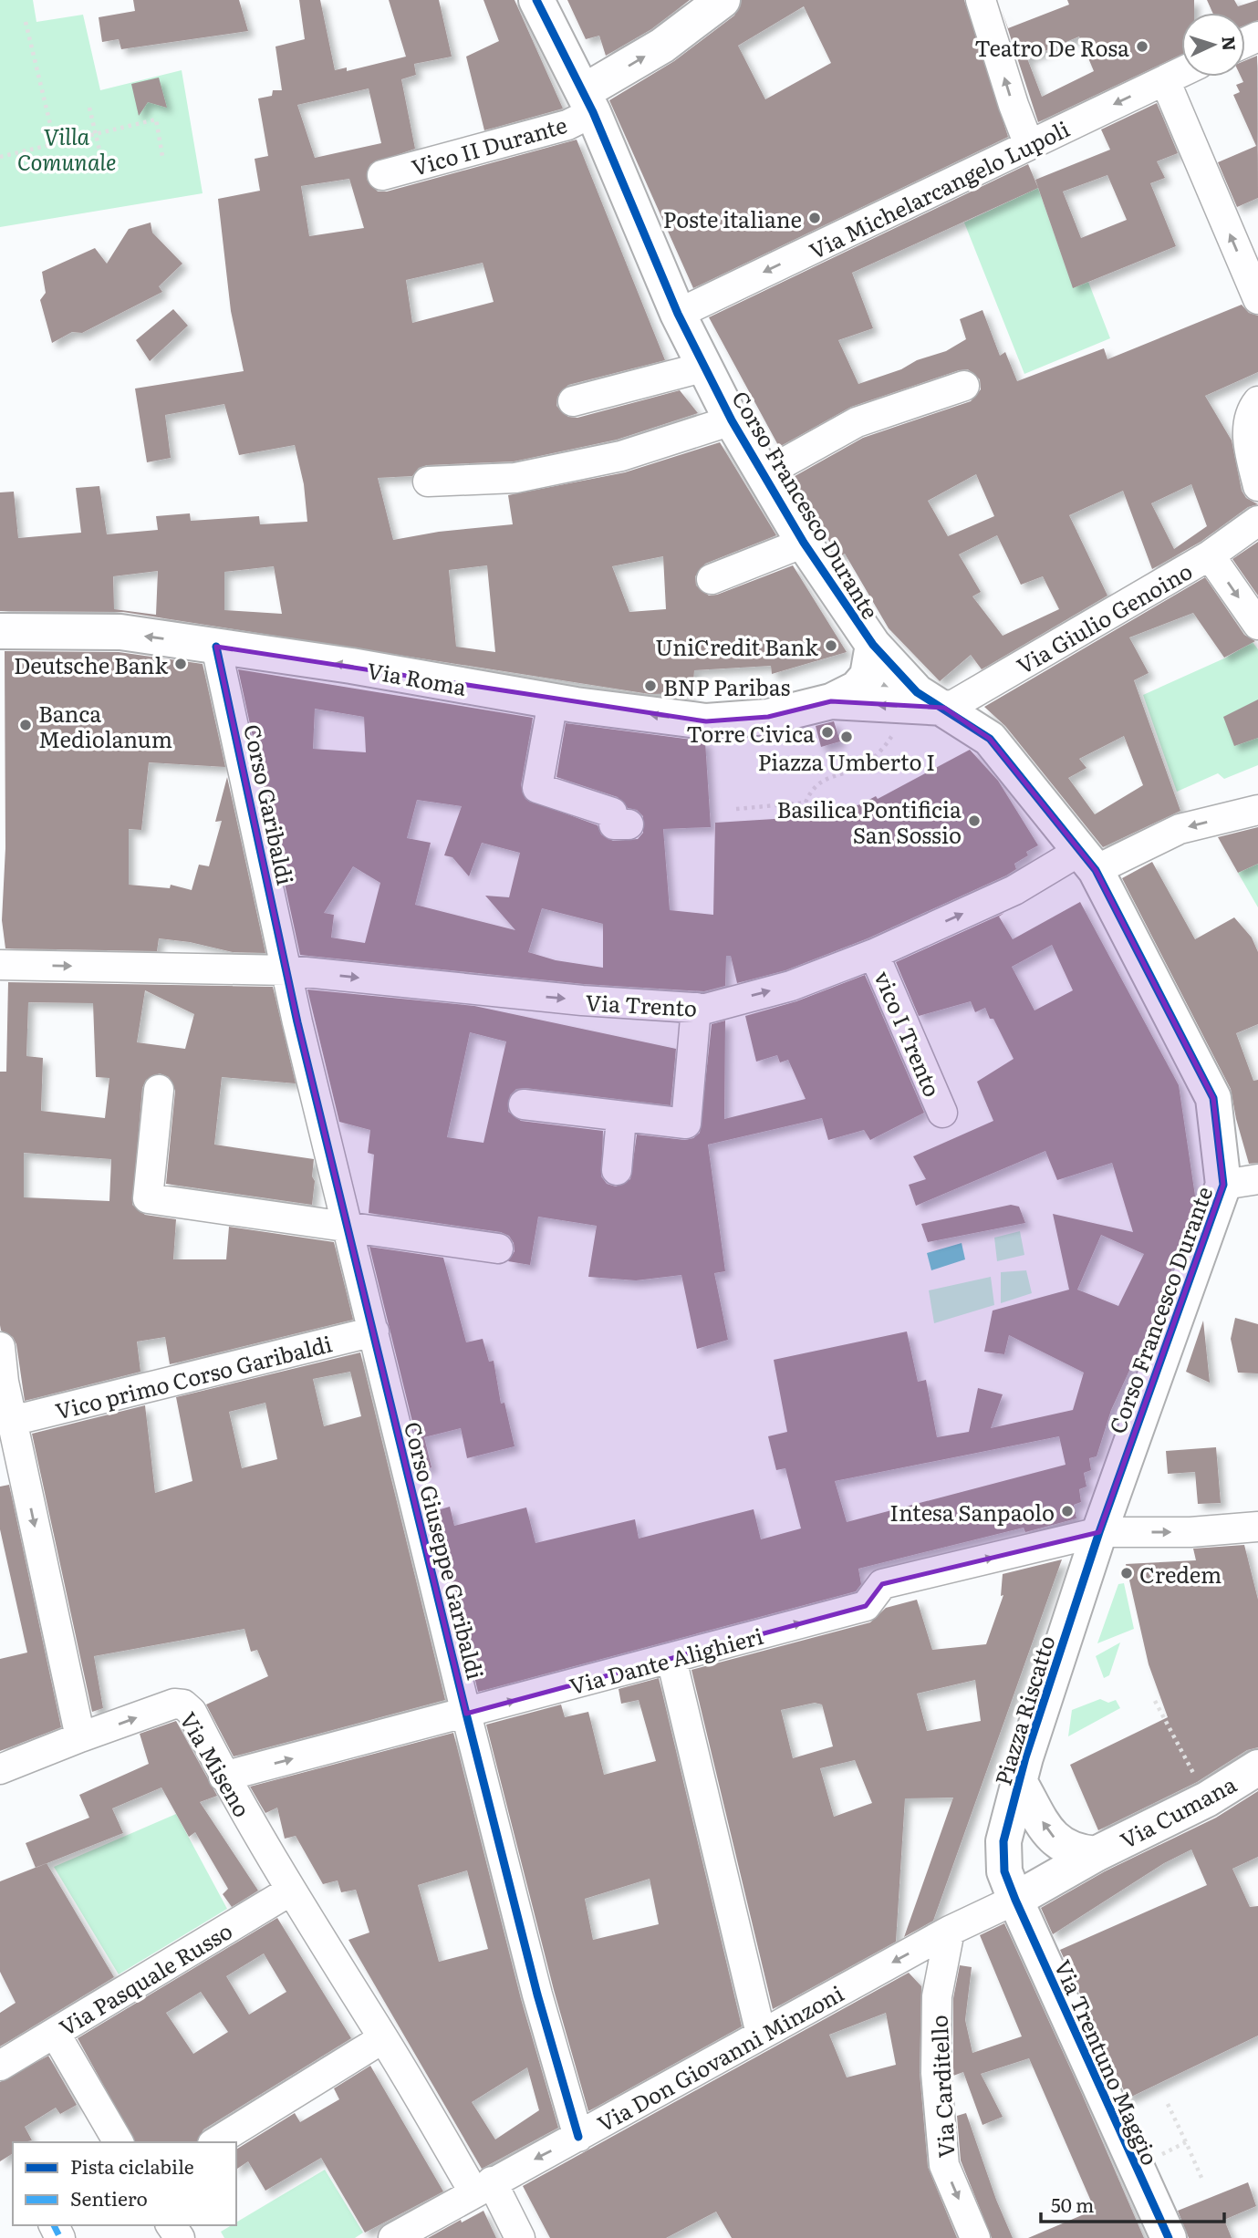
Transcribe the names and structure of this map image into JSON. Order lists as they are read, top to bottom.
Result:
{
  "streets": {
    "street": [
      "Vico II Durante",
      "Via Michelarcangelo Lupoli",
      "Corso Francesco Durante",
      "Via Giulio Genoino",
      "Via Roma",
      "Corso Garibaldi",
      "Via Trento",
      "vico I Trento",
      "Vico primo Corso Garibaldi",
      "Corso Giuseppe Garibaldi",
      "Via Dante Alighieri",
      "Piazza Riscatto",
      "Via Miseno",
      "Via Cumana",
      "Via Pasquale Russo",
      "Via Don Giovanni Minzoni",
      "Via Trentuno Maggio",
      "Via Carditello"
    ]
  },
  "crossings": [
    ["Vico II Durante", "Corso Francesco Durante"],
    ["Via Michelarcangelo Lupoli", "Corso Francesco Durante"],
    ["Corso Francesco Durante", "Via Giulio Genoino"],
    ["Corso Francesco Durante", "Via Roma"],
    ["Corso Francesco Durante", "Via Trento"],
    ["Corso Francesco Durante", "Via Dante Alighieri"],
    ["Corso Francesco Durante", "Piazza Riscatto"],
    ["Via Giulio Genoino", "Via Roma"],
    ["Via Roma", "Corso Garibaldi"],
    ["Corso Garibaldi", "Via Trento"],
    ["Corso Garibaldi", "Corso Giuseppe Garibaldi"],
    ["Via Trento", "vico I Trento"],
    ["Via Trento", "Corso Giuseppe Garibaldi"],
    ["Vico primo Corso Garibaldi", "Corso Giuseppe Garibaldi"],
    ["Corso Giuseppe Garibaldi", "Via Dante Alighieri"],
    ["Corso Giuseppe Garibaldi", "Via Don Giovanni Minzoni"],
    ["Via Dante Alighieri", "Piazza Riscatto"],
    ["Via Dante Alighieri", "Via Miseno"],
    ["Piazza Riscatto", "Via Cumana"],
    ["Piazza Riscatto", "Via Don Giovanni Minzoni"],
    ["Piazza Riscatto", "Via Trentuno Maggio"],
    ["Via Miseno", "Via Pasquale Russo"],
    ["Via Miseno", "Via Don Giovanni Minzoni"],
    ["Via Don Giovanni Minzoni", "Via Trentuno Maggio"],
    ["Via Don Giovanni Minzoni", "Via Carditello"]
  ],
  "one_way": ["Via Dante Alighieri", "Via Don Giovanni Minzoni"],
  "parks": ["Villa Comunale"],
  "places": [
    "Teatro De Rosa",
    "Poste italiane",
    "UniCredit Bank",
    "Deutsche Bank",
    "BNP Paribas",
    "Banca Mediolanum",
    "Torre Civica",
    "Piazza Umberto I",
    "Basilica Pontificia San Sossio",
    "Intesa Sanpaolo",
    "Credem"
  ],
  "legend": ["Pista ciclabile", "Sentiero"],
  "scale_bar": "50 m",
  "north": "right"
}
